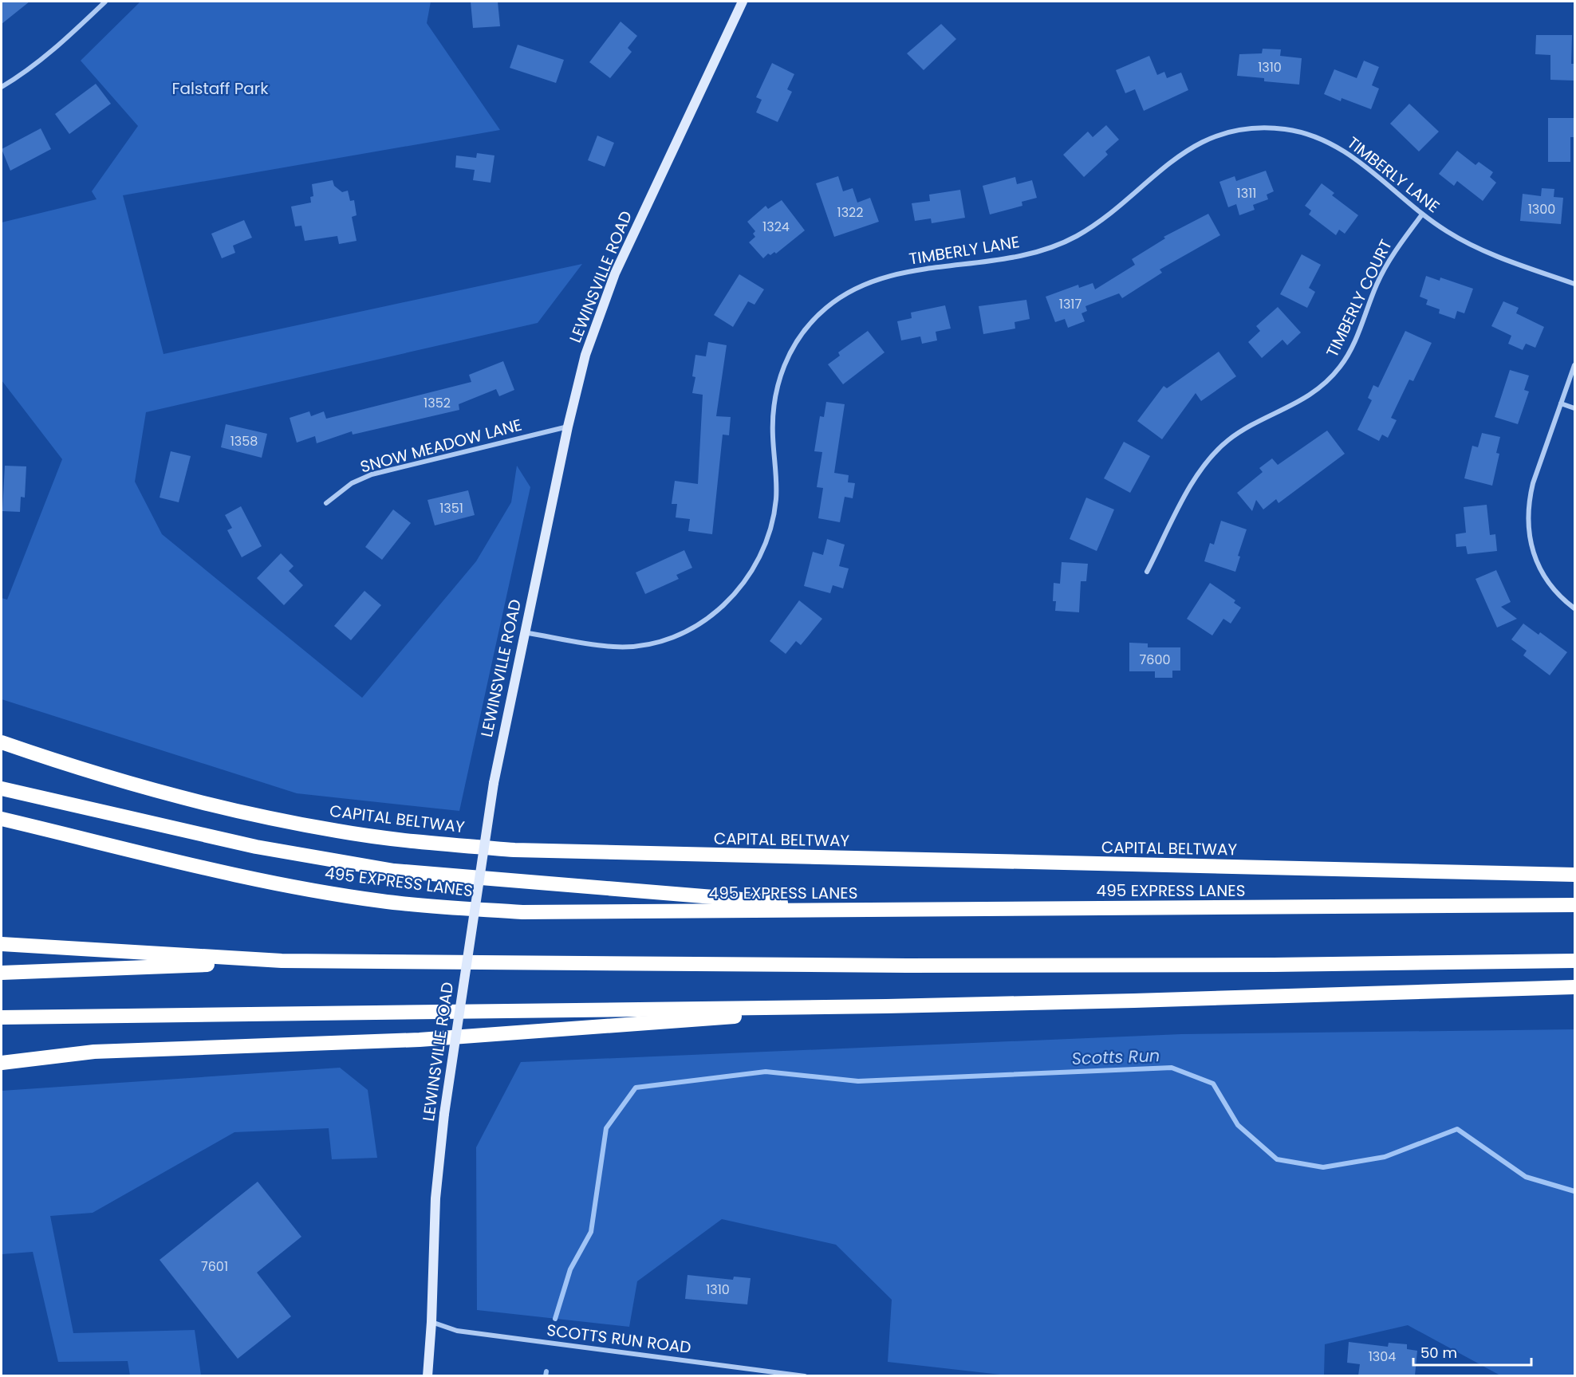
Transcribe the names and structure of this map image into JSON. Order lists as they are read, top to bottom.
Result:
{
  "streets": {
    "highway": ["CAPITAL BELTWAY", "495 EXPRESS LANES"],
    "main road": ["LEWINSVILLE ROAD"],
    "street": [
      "TIMBERLY LANE",
      "TIMBERLY COURT",
      "SNOW MEADOW LANE",
      "SCOTTS RUN ROAD"
    ]
  },
  "crossings": [
    ["TIMBERLY LANE", "LEWINSVILLE ROAD"],
    ["TIMBERLY LANE", "TIMBERLY COURT"],
    ["LEWINSVILLE ROAD", "SNOW MEADOW LANE"],
    ["LEWINSVILLE ROAD", "SCOTTS RUN ROAD"]
  ],
  "water": ["Scotts Run"],
  "parks": ["Falstaff Park"],
  "house_numbers": [
    "1310",
    "1311",
    "1300",
    "1322",
    "1324",
    "1317",
    "1352",
    "1358",
    "1351",
    "7600",
    "7601",
    "1310",
    "1304"
  ],
  "scale_bar": "50 m"
}
